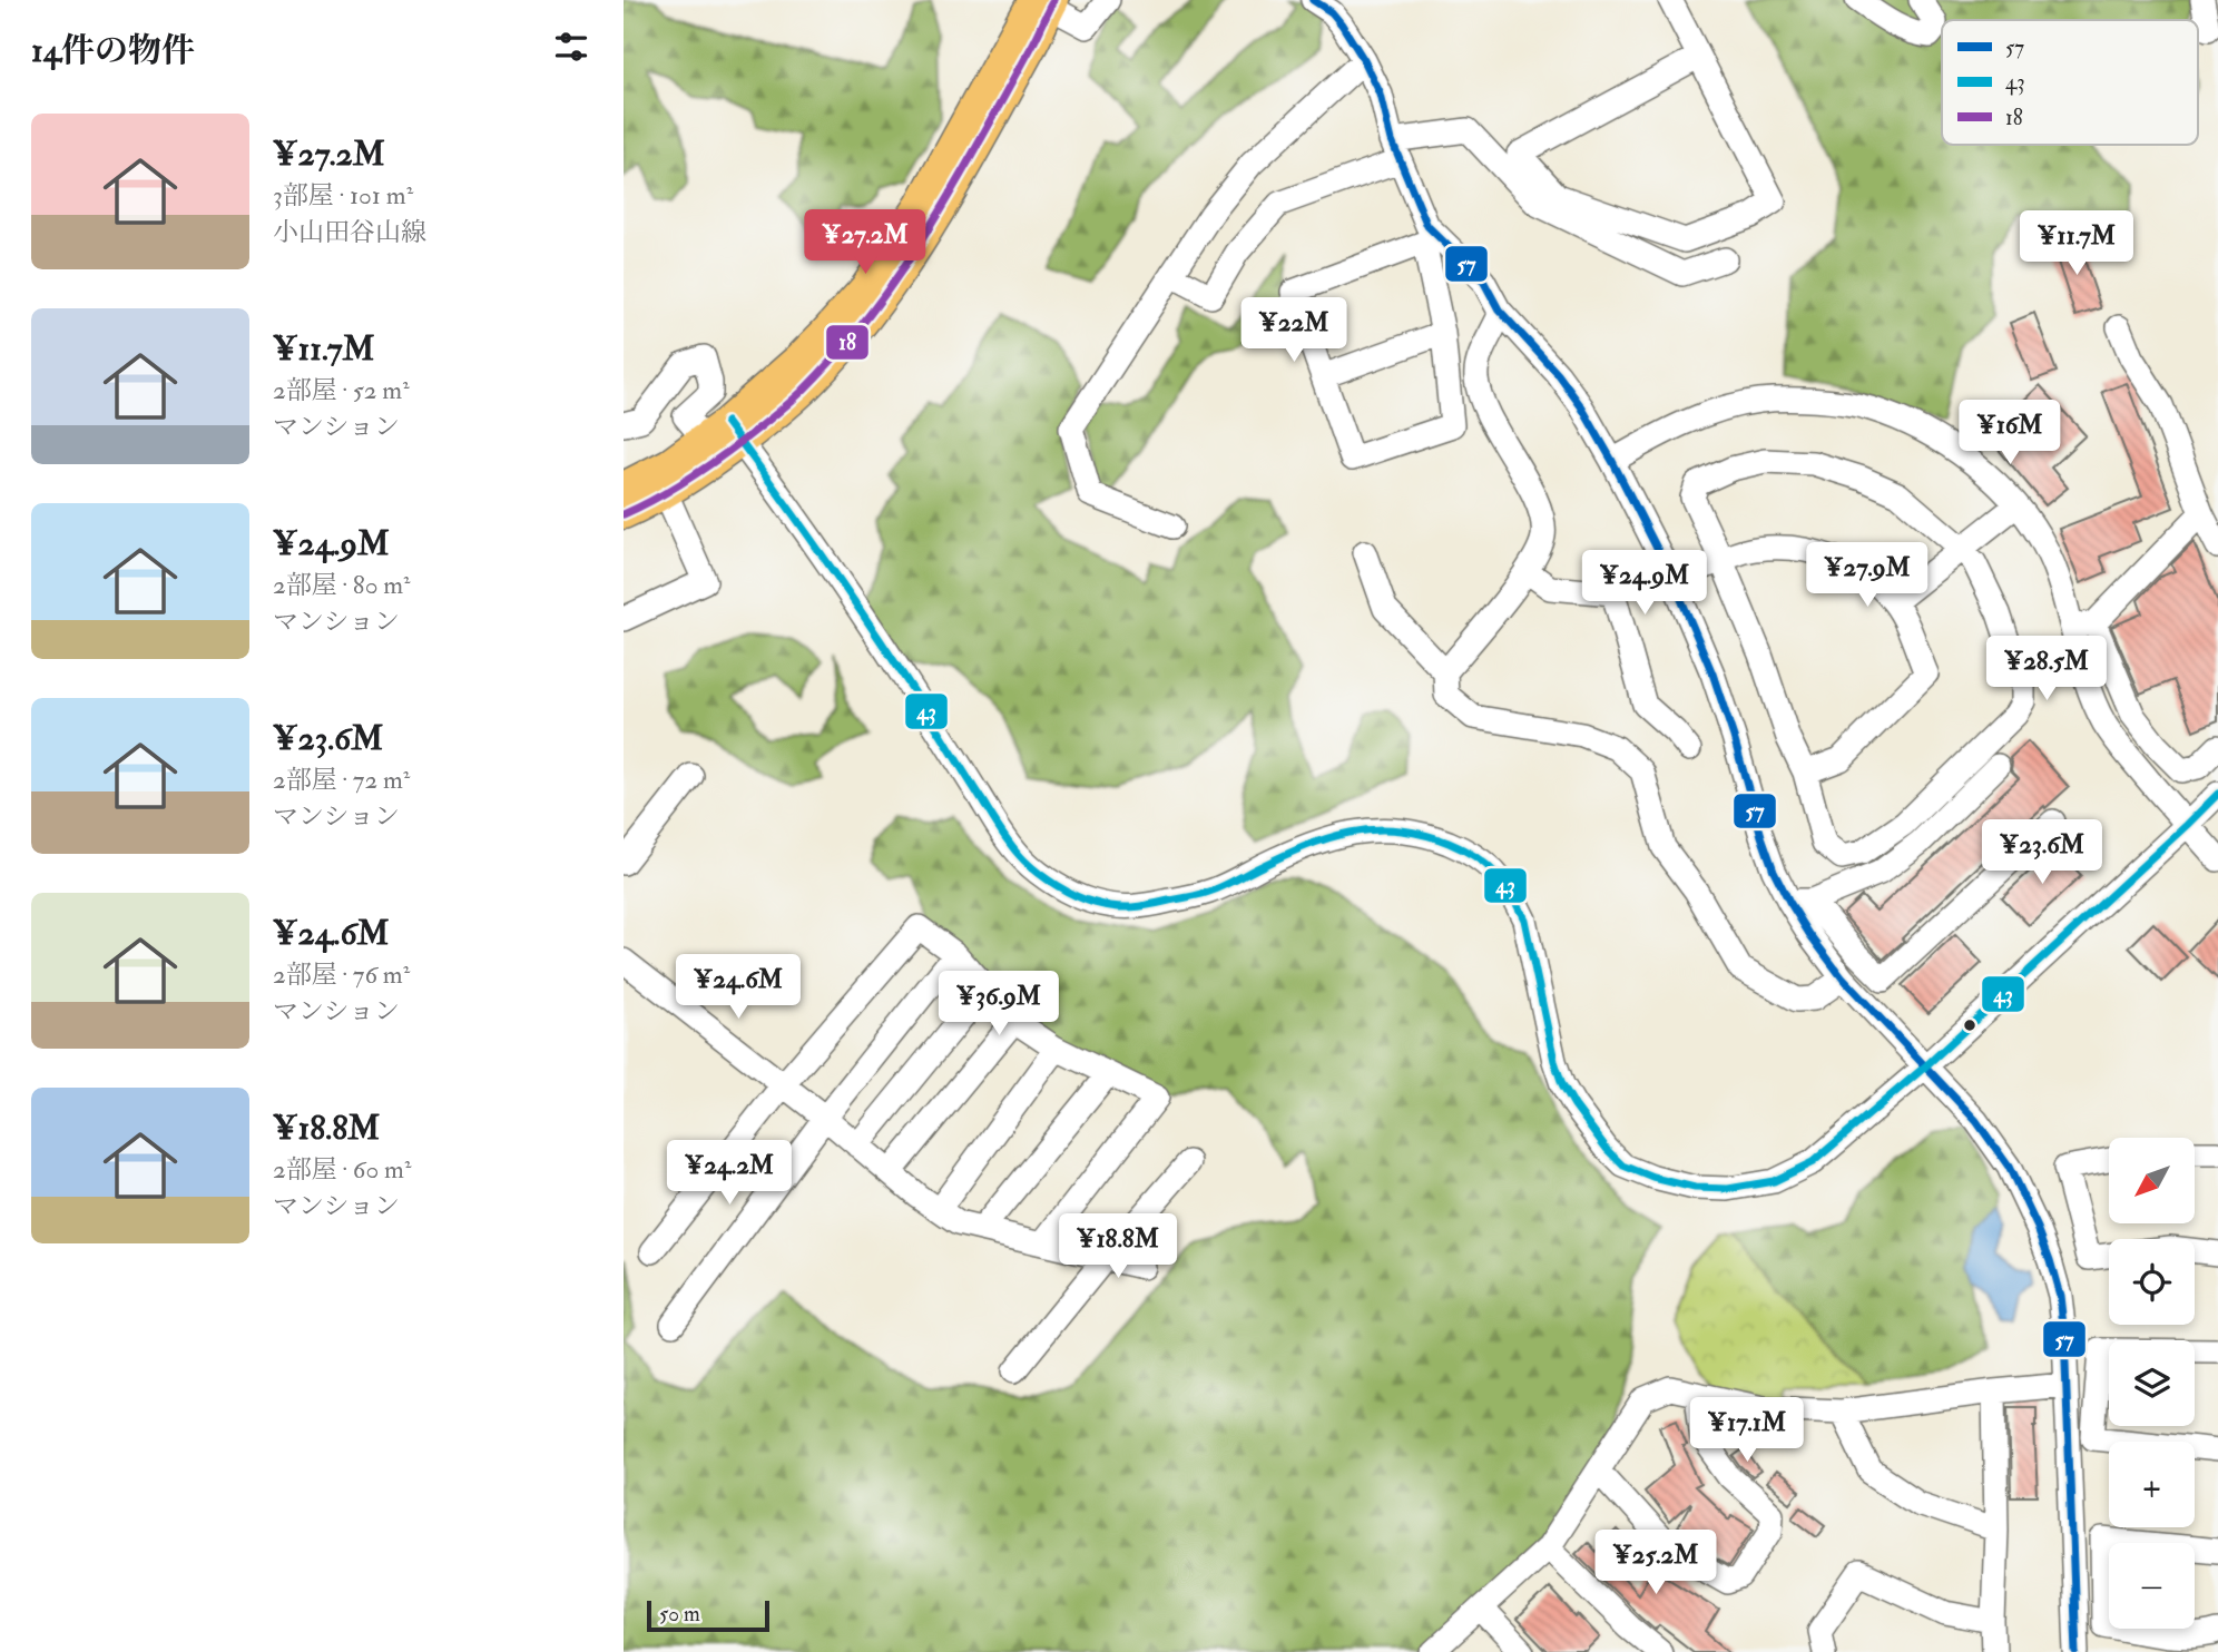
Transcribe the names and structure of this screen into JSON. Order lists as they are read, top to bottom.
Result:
{
  "lines": ["transit line 57", "transit line 18", "transit line 43"],
  "legend": ["57", "43", "18"],
  "scale_bar": "50 m",
  "north": "bottom left",
  "page": {
    "heading": "14件の物件",
    "list": [
      {
        "name": "¥27.2M",
        "note": "3部屋 · 101 m² · 小山田谷山線"
      },
      {
        "name": "¥11.7M",
        "note": "2部屋 · 52 m² · マンション"
      },
      {
        "name": "¥24.9M",
        "note": "2部屋 · 80 m² · マンション"
      },
      {
        "name": "¥23.6M",
        "note": "2部屋 · 72 m² · マンション"
      },
      {
        "name": "¥24.6M",
        "note": "2部屋 · 76 m² · マンション"
      },
      {
        "name": "¥18.8M",
        "note": "2部屋 · 60 m² · マンション"
      }
    ],
    "price": [
      "¥27.2M",
      "¥11.7M",
      "¥22M",
      "¥16M",
      "¥27.9M",
      "¥24.9M",
      "¥28.5M",
      "¥23.6M",
      "¥24.6M",
      "¥36.9M",
      "¥24.2M",
      "¥18.8M",
      "¥17.1M",
      "¥25.2M"
    ],
    "map_buttons": ["+", "−"],
    "scale": "50 m"
  }
}
